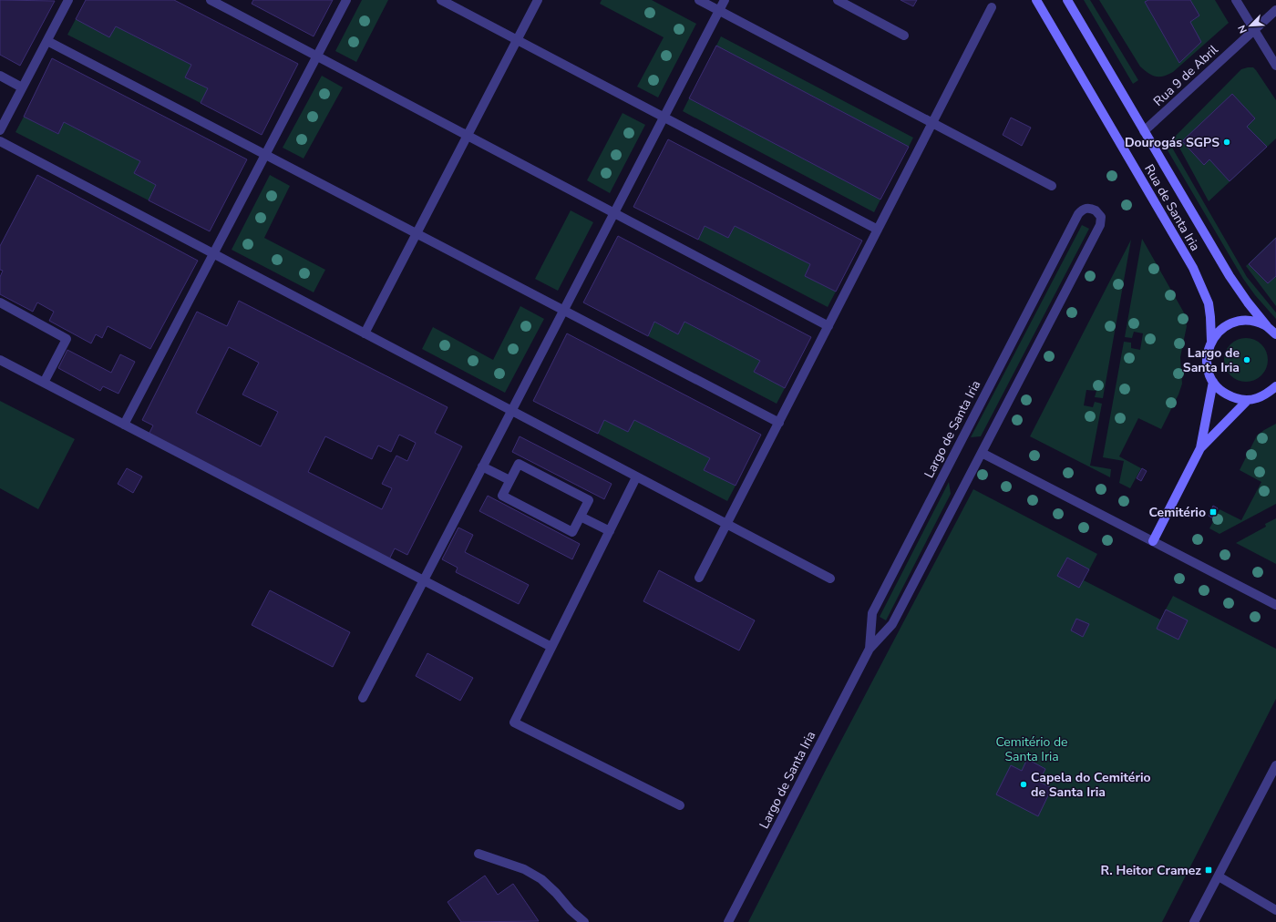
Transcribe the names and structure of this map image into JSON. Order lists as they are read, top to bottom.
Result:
{
  "streets": {
    "main road": ["Rua de Santa Iria"],
    "street": ["Rua 9 de Abril", "Largo de Santa Iria"]
  },
  "crossings": [
    ["Rua 9 de Abril", "Rua de Santa Iria"]
  ],
  "parks": ["Cemitério de Santa Iria"],
  "places": {
    "other": ["Dourogás SGPS", "Largo de Santa Iria", "Capela do Cemitério de Santa Iria"],
    "transit": ["Cemitério", "R. Heitor Cramez"]
  },
  "north": "bottom left"
}
